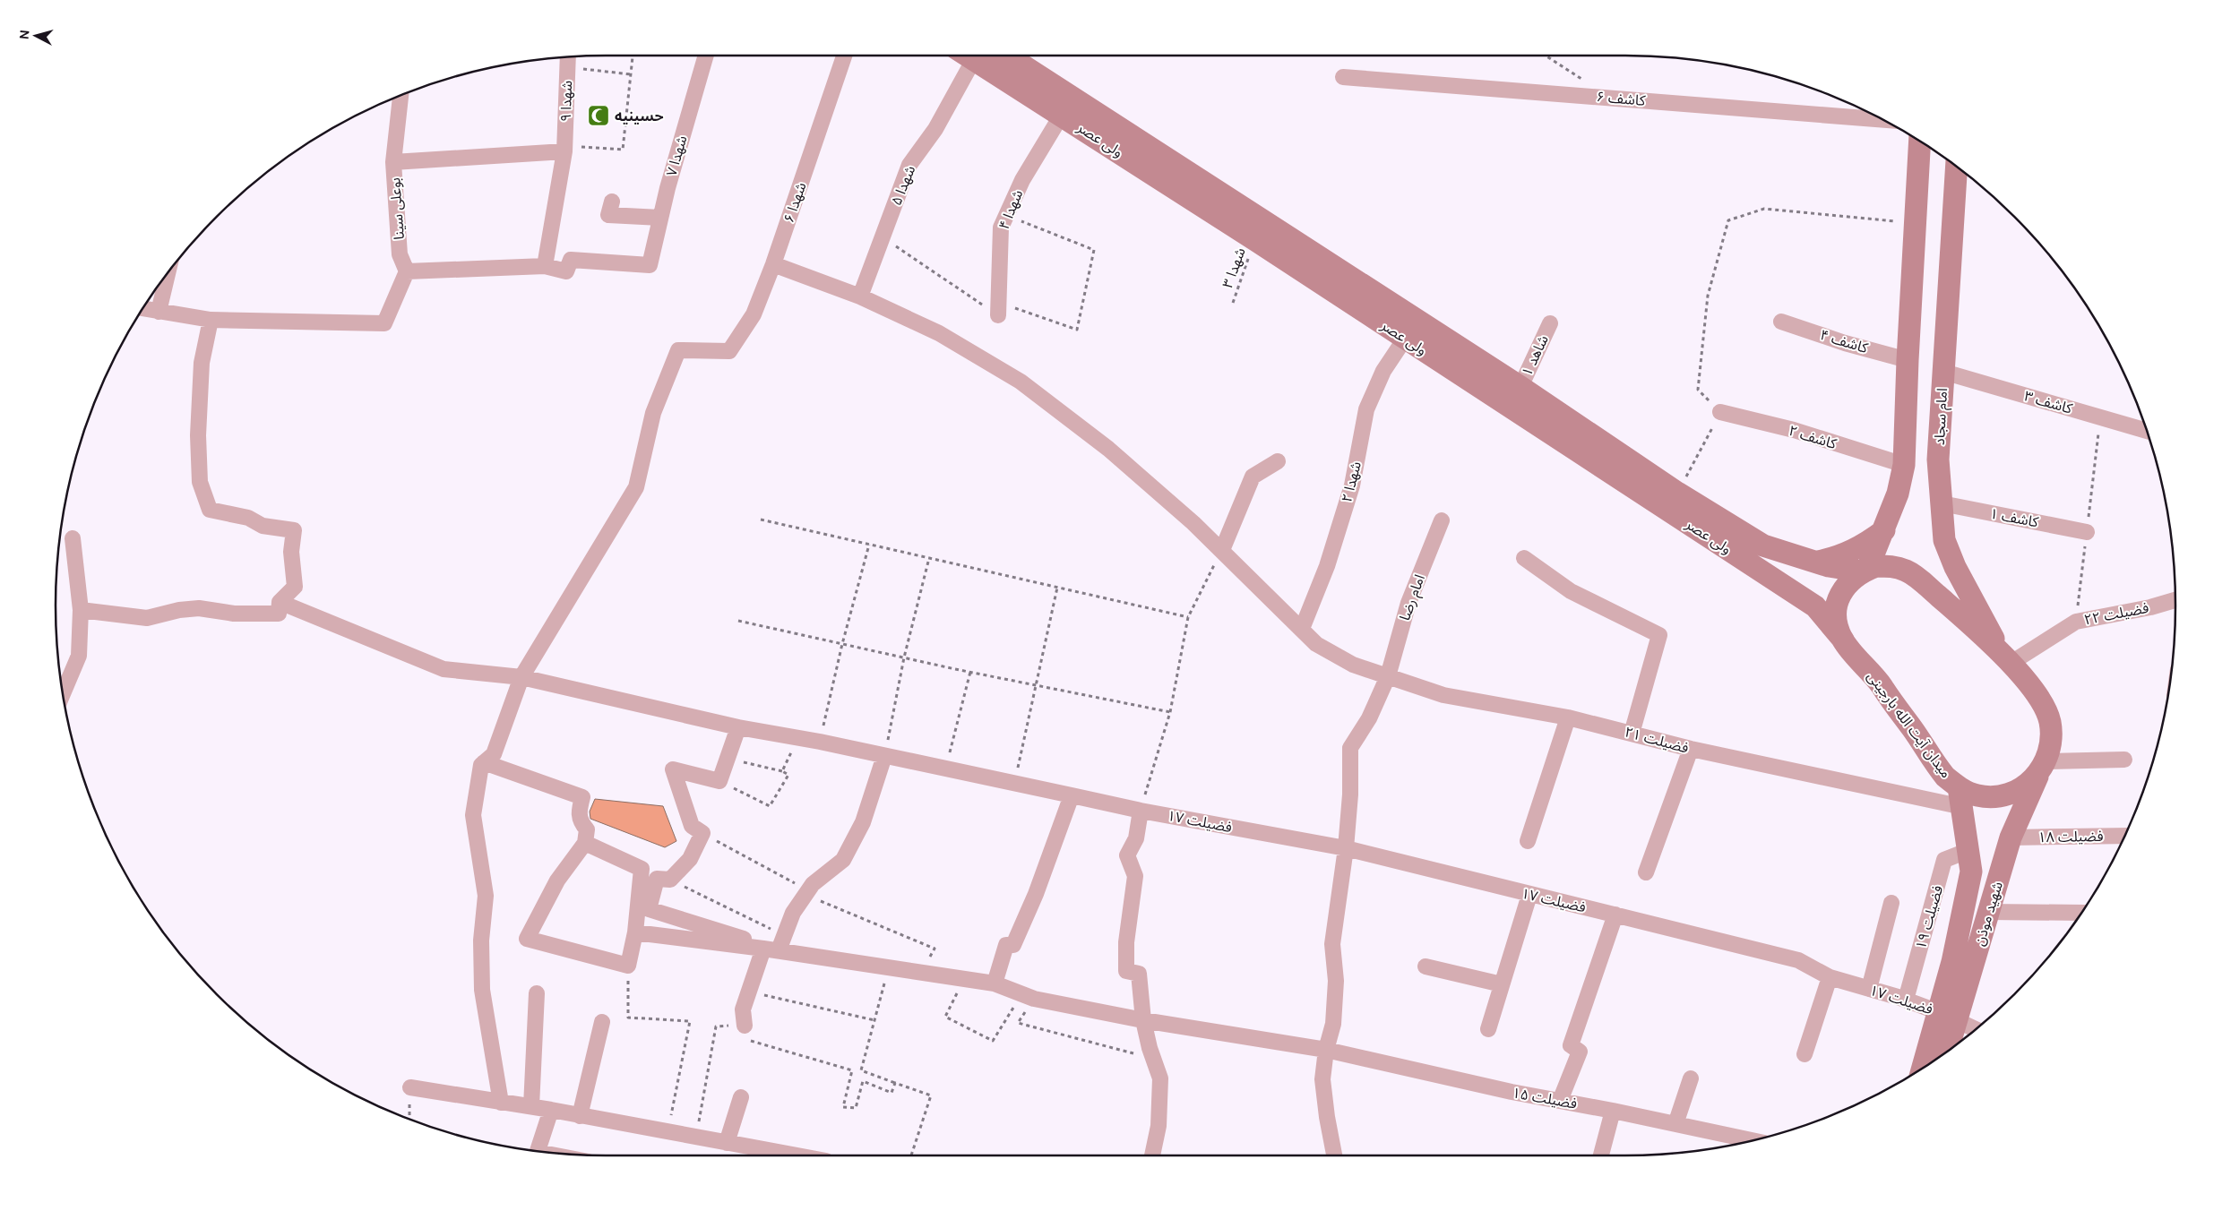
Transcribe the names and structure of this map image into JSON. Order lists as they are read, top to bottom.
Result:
{
  "streets": {
    "main road": [
      "ولی عصر",
      "امام سجاد",
      "میدان آیت الله بارجینی",
      "شهید موذن"
    ],
    "street": [
      "کاشف ۶",
      "شهدا ۹",
      "شهدا ۷",
      "شهدا ۵",
      "شهدا ۶",
      "بوعلی سینا",
      "شهدا ۴",
      "کاشف ۴",
      "شاهد ۱",
      "کاشف ۳",
      "کاشف ۲",
      "شهدا ۲",
      "کاشف ۱",
      "امام رضا",
      "فضیلت ۲۲",
      "فضیلت ۲۱",
      "فضیلت ۱۷",
      "فضیلت ۱۸",
      "فضیلت ۱۹",
      "فضیلت ۱۵"
    ],
    "path": ["شهدا ۳"]
  },
  "crossings": [
    ["شهدا ۹", "شهدا ۷"],
    ["ولی عصر", "شهدا ۴"],
    ["ولی عصر", "شهدا ۳"],
    ["ولی عصر", "شاهد ۱"],
    ["ولی عصر", "شهدا ۲"],
    ["ولی عصر", "میدان آیت الله بارجینی"],
    ["شهدا ۵", "فضیلت ۲۱"],
    ["شهدا ۶", "فضیلت ۲۱"],
    ["شهدا ۶", "فضیلت ۱۷"],
    ["کاشف ۳", "امام سجاد"],
    ["امام سجاد", "کاشف ۱"],
    ["امام سجاد", "فضیلت ۲۲"],
    ["شهدا ۲", "فضیلت ۲۱"],
    ["امام رضا", "فضیلت ۲۱"],
    ["امام رضا", "فضیلت ۱۷"],
    ["امام رضا", "فضیلت ۱۵"],
    ["میدان آیت الله بارجینی", "فضیلت ۲۱"],
    ["میدان آیت الله بارجینی", "شهید موذن"],
    ["فضیلت ۲۱", "شهید موذن"],
    ["فضیلت ۱۷", "شهید موذن"],
    ["فضیلت ۱۷", "فضیلت ۱۹"],
    ["فضیلت ۱۸", "شهید موذن"],
    ["شهید موذن", "فضیلت ۱۹"]
  ],
  "places": {
    "mosque": ["حسینیه"]
  },
  "north": "left"
}
